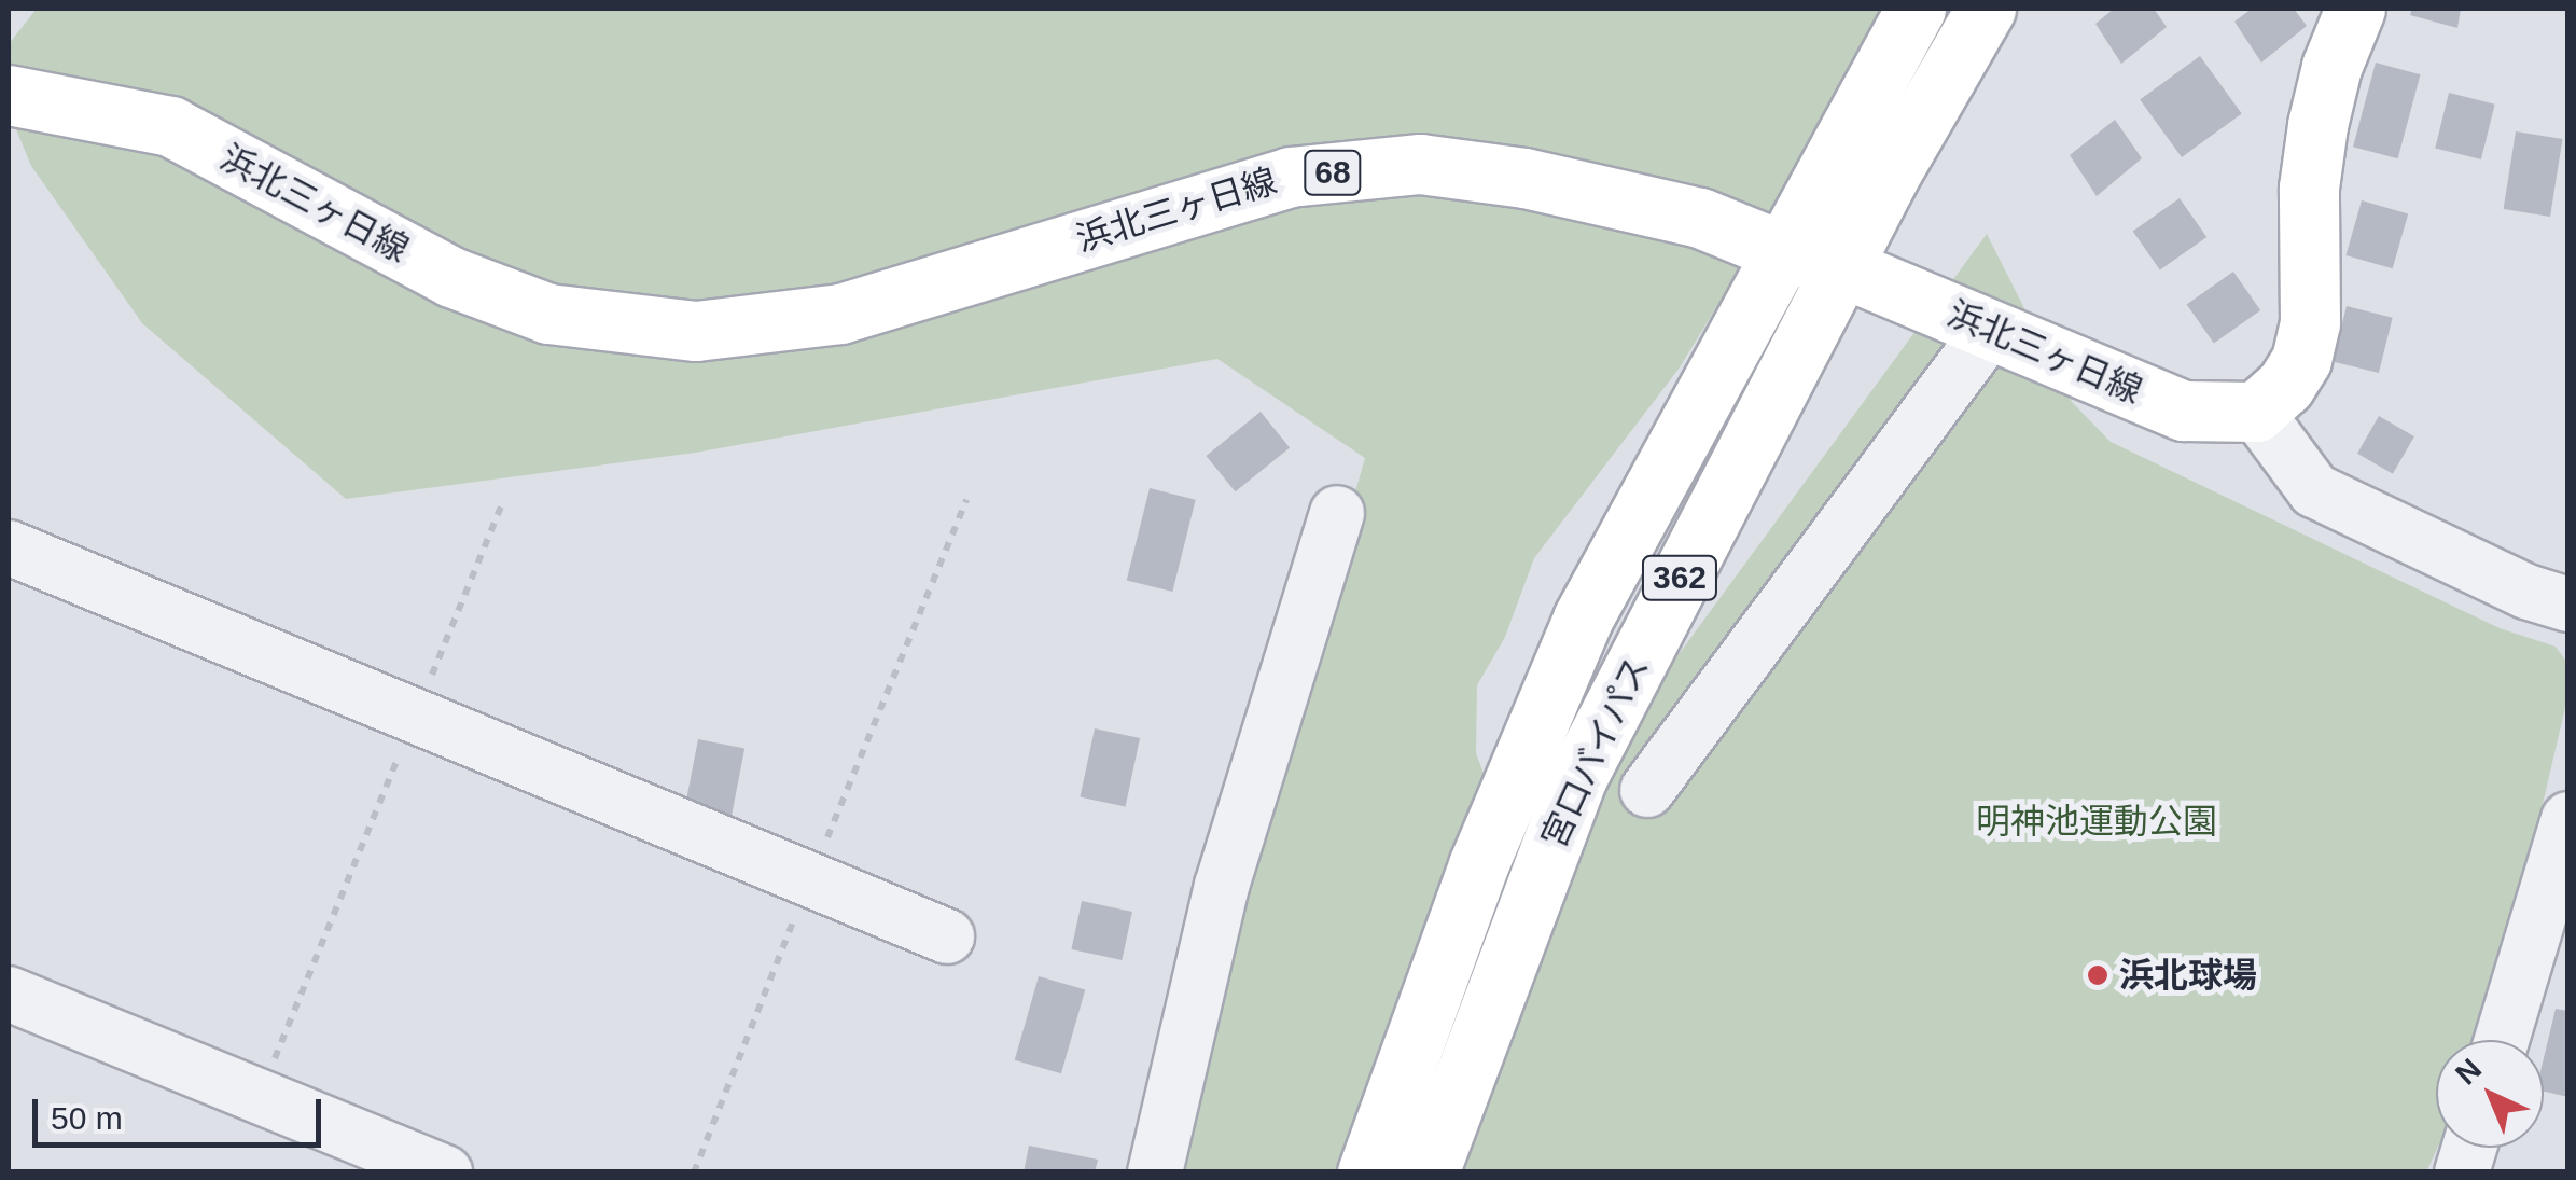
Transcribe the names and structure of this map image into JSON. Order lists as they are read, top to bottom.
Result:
{
  "streets": {
    "main road": [
      "68",
      "浜北三ヶ日線",
      "362",
      "宮口バイパス"
    ]
  },
  "crossings": [
    ["浜北三ヶ日線", "宮口バイパス"]
  ],
  "parks": ["明神池運動公園"],
  "places": ["浜北球場"],
  "scale_bar": "50 m",
  "north": "top left"
}
